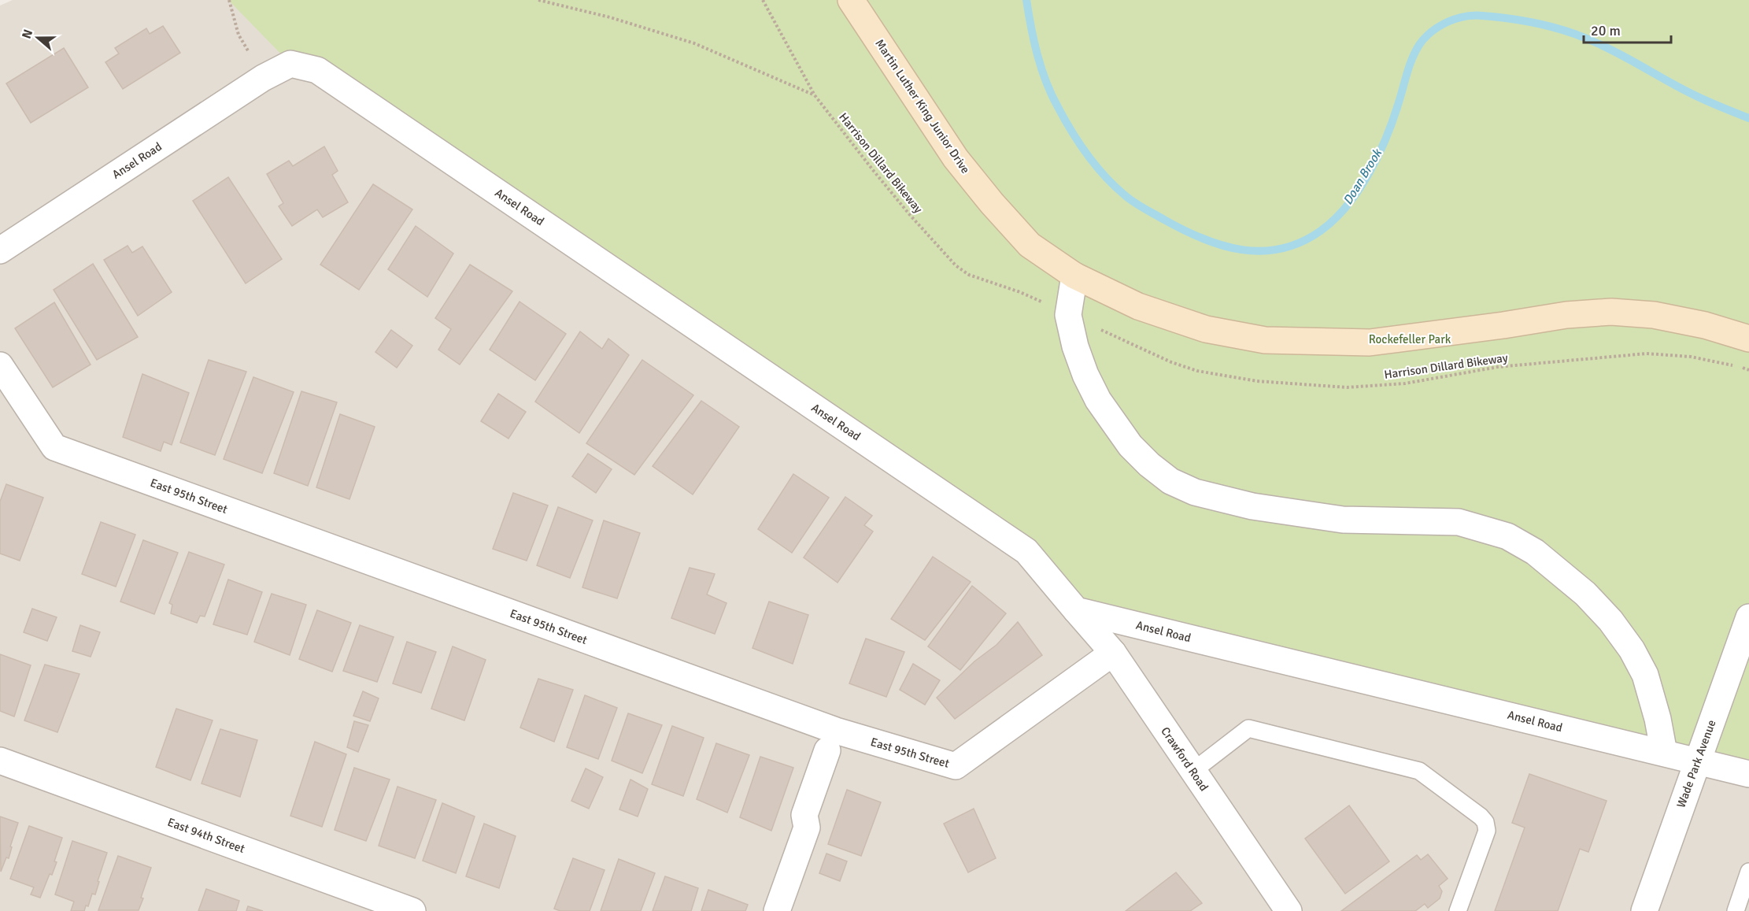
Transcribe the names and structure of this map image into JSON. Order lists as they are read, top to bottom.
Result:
{
  "streets": {
    "main road": ["Martin Luther King Junior Drive"],
    "street": [
      "Ansel Road",
      "East 95th Street",
      "Crawford Road",
      "Wade Park Avenue",
      "East 94th Street"
    ],
    "path": ["Harrison Dillard Bikeway"]
  },
  "crossings": [
    ["Ansel Road", "Crawford Road"],
    ["Ansel Road", "Wade Park Avenue"],
    ["East 95th Street", "Crawford Road"]
  ],
  "water": ["Doan Brook"],
  "parks": ["Rockefeller Park"],
  "scale_bar": "20 m",
  "north": "left"
}
